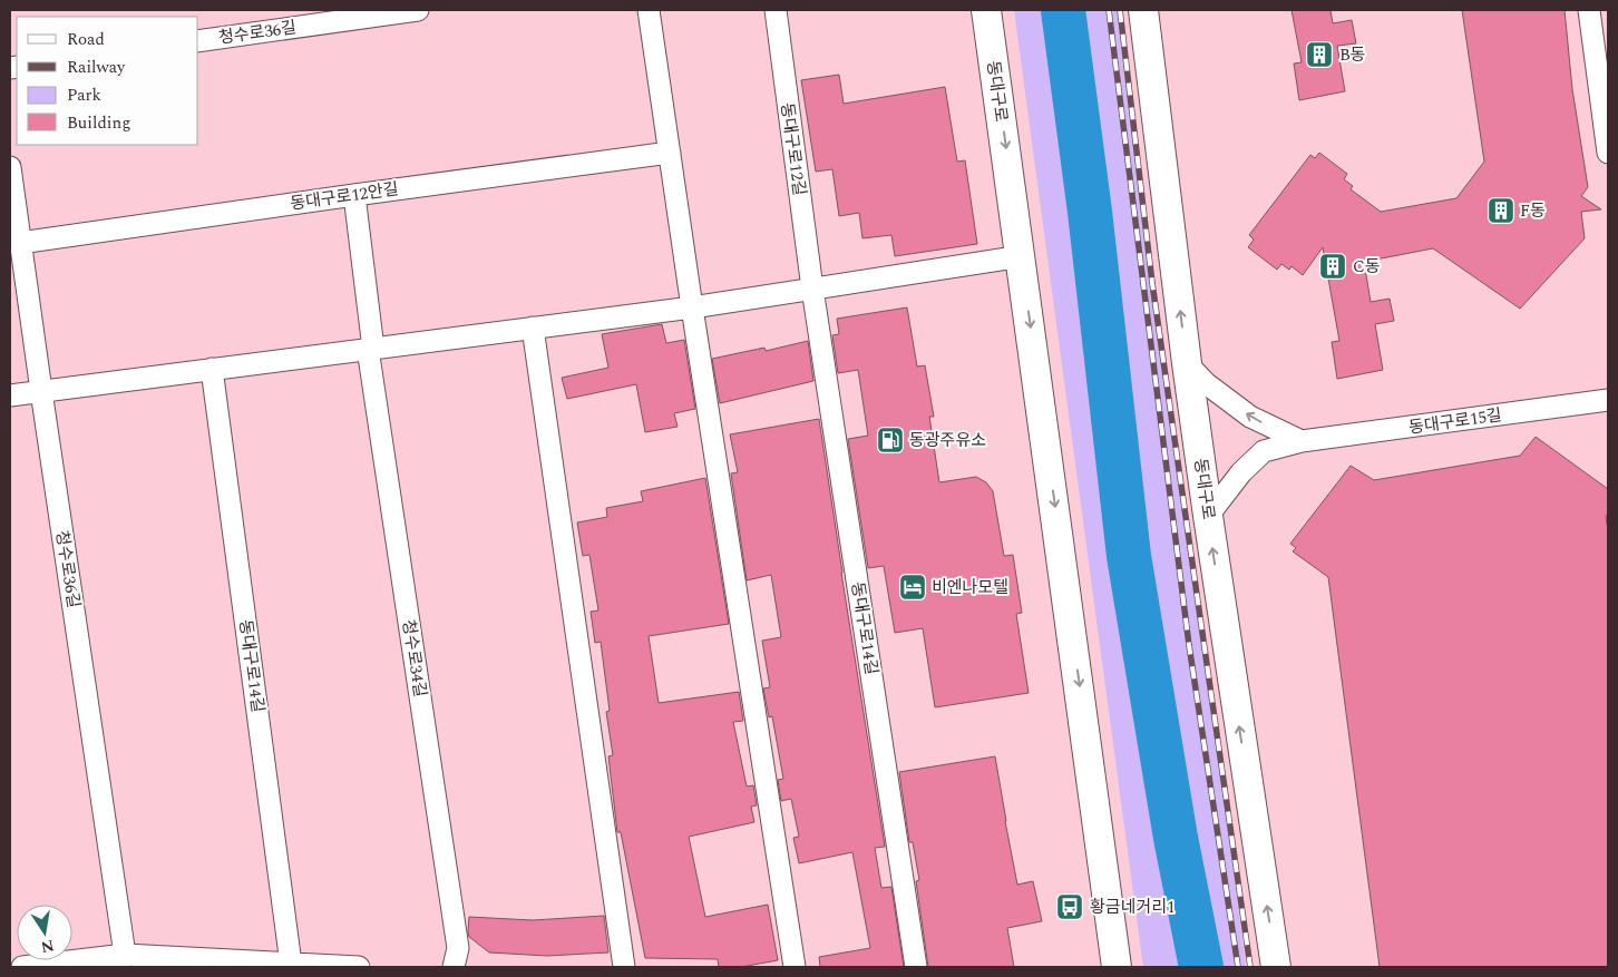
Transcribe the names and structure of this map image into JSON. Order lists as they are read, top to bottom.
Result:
{
  "streets": {
    "main road": ["동대구로"],
    "street": [
      "청수로36길",
      "동대구로12길",
      "동대구로12안길",
      "동대구로15길",
      "동대구로14길",
      "청수로34길"
    ]
  },
  "crossings": [
    ["청수로36길", "동대구로12안길"],
    ["동대구로", "동대구로15길"],
    ["동대구로12길", "동대구로14길"]
  ],
  "places": {
    "building": ["B동", "F동", "C동"],
    "fuel station": ["동광주유소"],
    "hotel": ["비엔나모텔"],
    "bus stop": ["황금네거리1"]
  },
  "legend": [
    "Road",
    "Railway",
    "Park",
    "Building"
  ],
  "north": "bottom"
}
